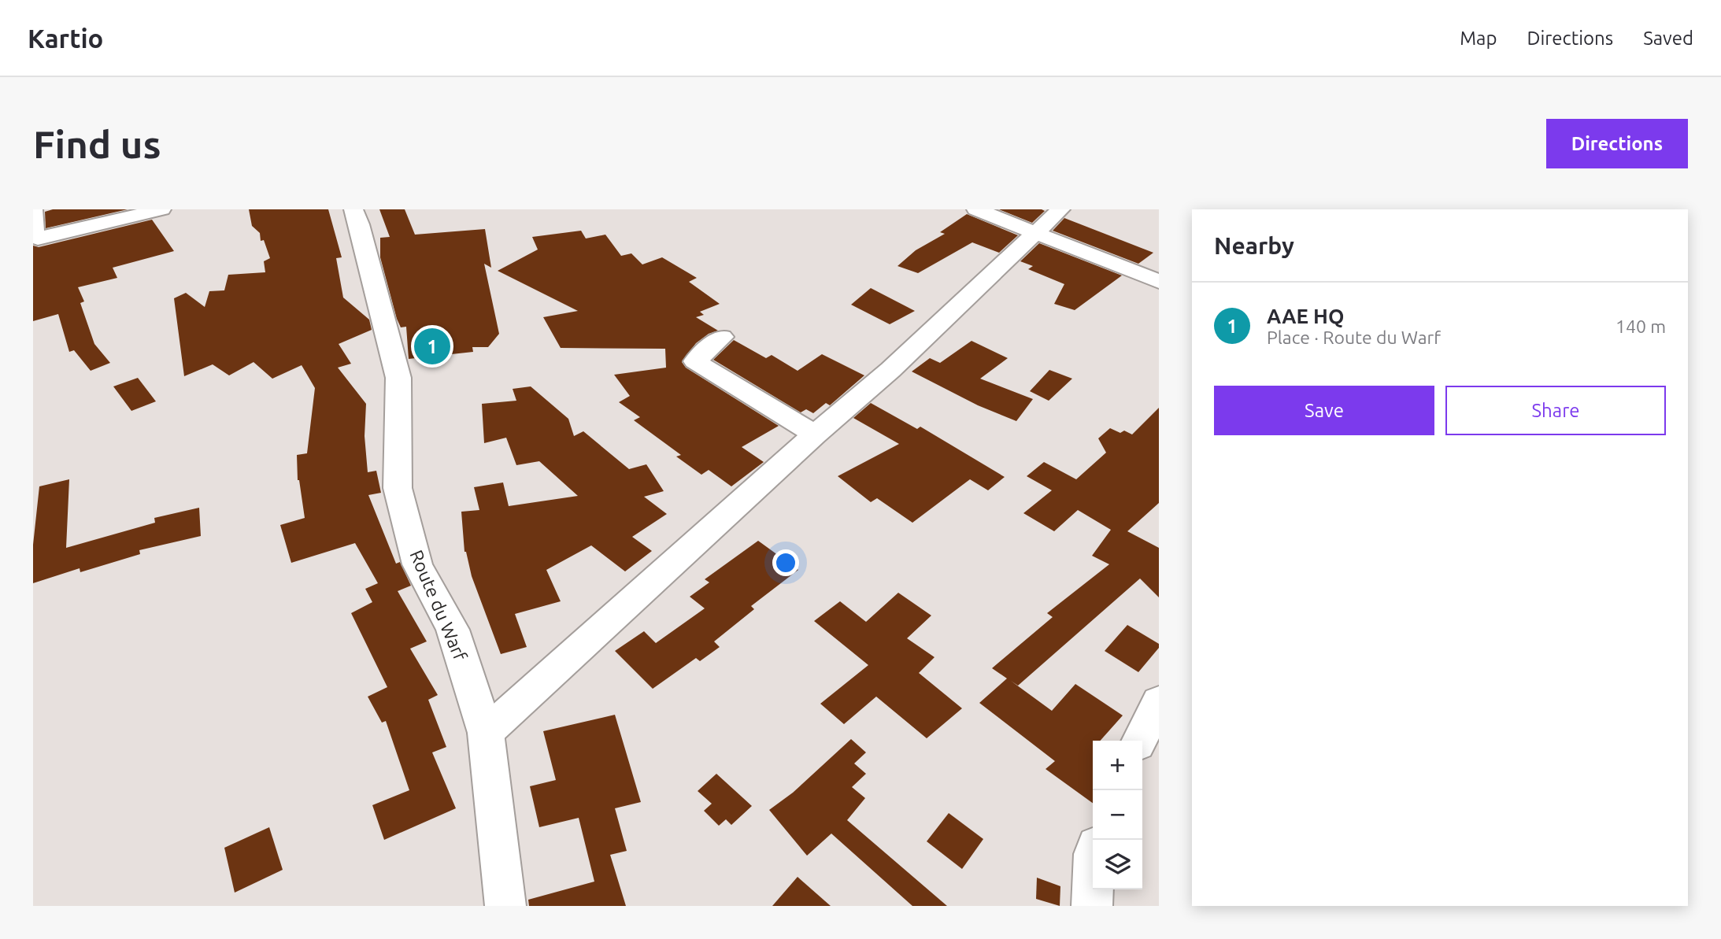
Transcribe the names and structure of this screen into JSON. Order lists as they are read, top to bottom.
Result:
{
  "streets": {
    "street": ["Route du Warf"]
  },
  "page": {
    "header": "Kartio",
    "nav": ["Map", "Directions", "Saved"],
    "buttons": [
      "Directions",
      ["Save", "Share"]
    ],
    "title": "Find us",
    "heading": "Nearby",
    "list": [
      {
        "mark": "1",
        "name": "AAE HQ",
        "note": "Place · Route du Warf",
        "value": "140 m"
      }
    ],
    "pins": "1",
    "map_buttons": ["+", "−"]
  }
}
